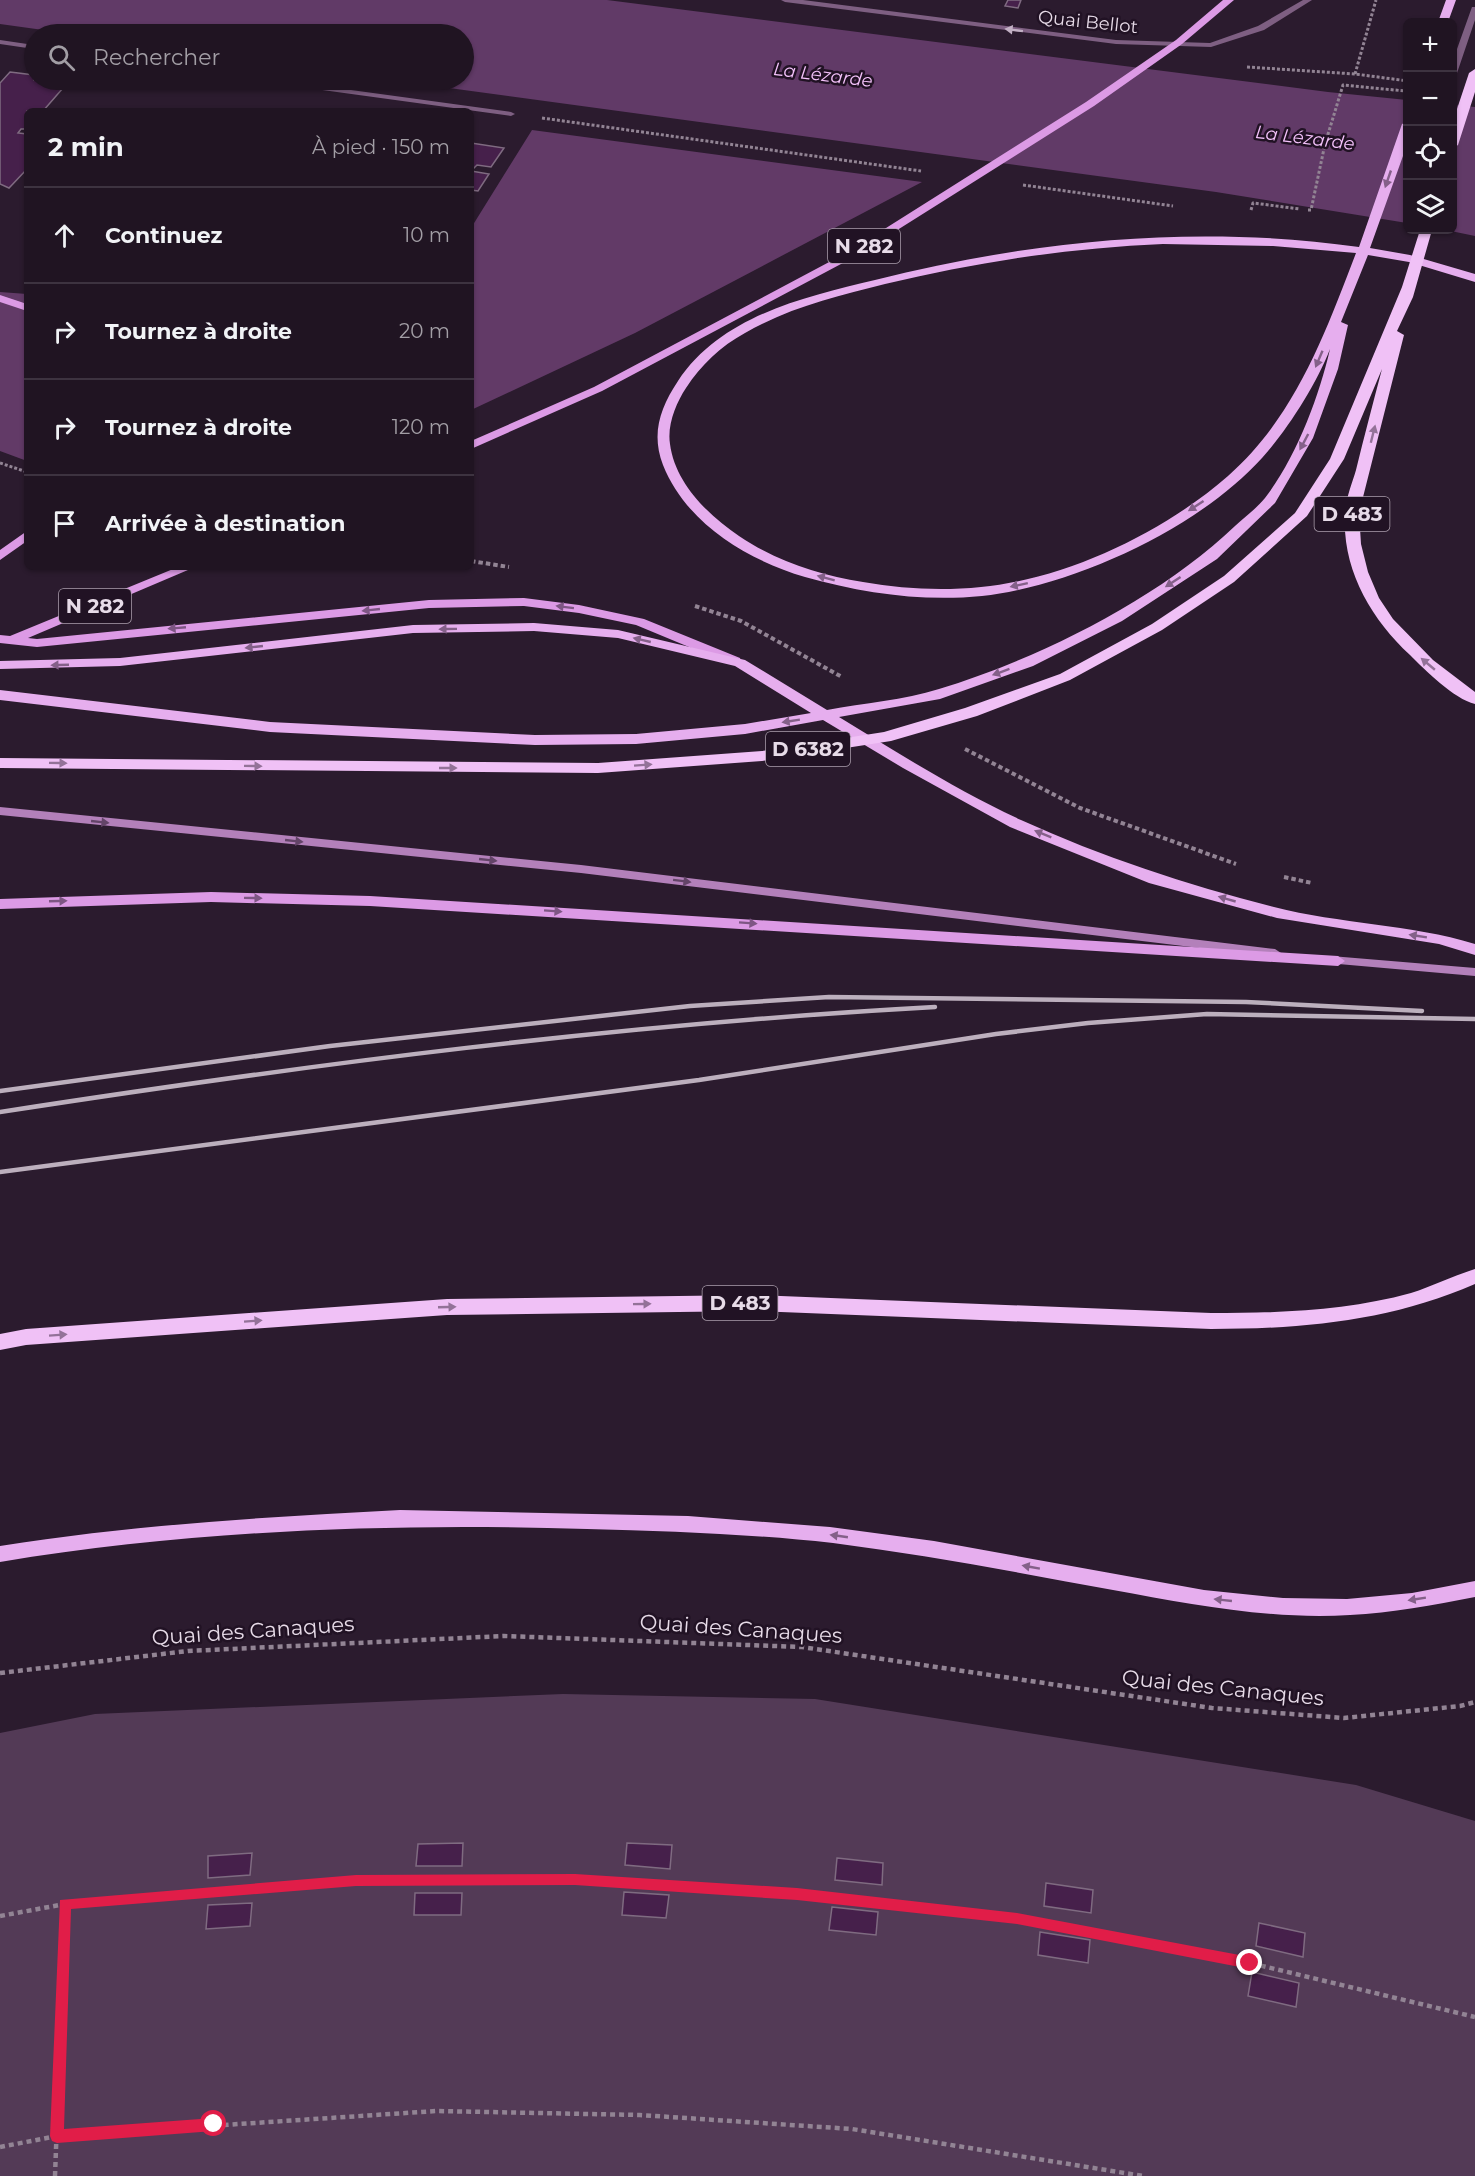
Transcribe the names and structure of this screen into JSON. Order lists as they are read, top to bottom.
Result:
{
  "streets": {
    "highway": ["D 483", "D 6382"],
    "main road": ["N 282"],
    "street": ["Quai Bellot"],
    "path": ["Quai des Canaques"]
  },
  "crossings": [
    ["D 483", "D 6382"]
  ],
  "one_way": ["Quai Bellot"],
  "water": ["La Lézarde"],
  "page": {
    "map_buttons": ["+", "−"],
    "search": "Rechercher",
    "heading": ["2 min", "À pied · 150 m"],
    "list": [
      ["Continuez", "10 m"],
      ["Tournez à droite", "20 m"],
      ["Tournez à droite", "120 m"],
      "Arrivée à destination"
    ]
  }
}
